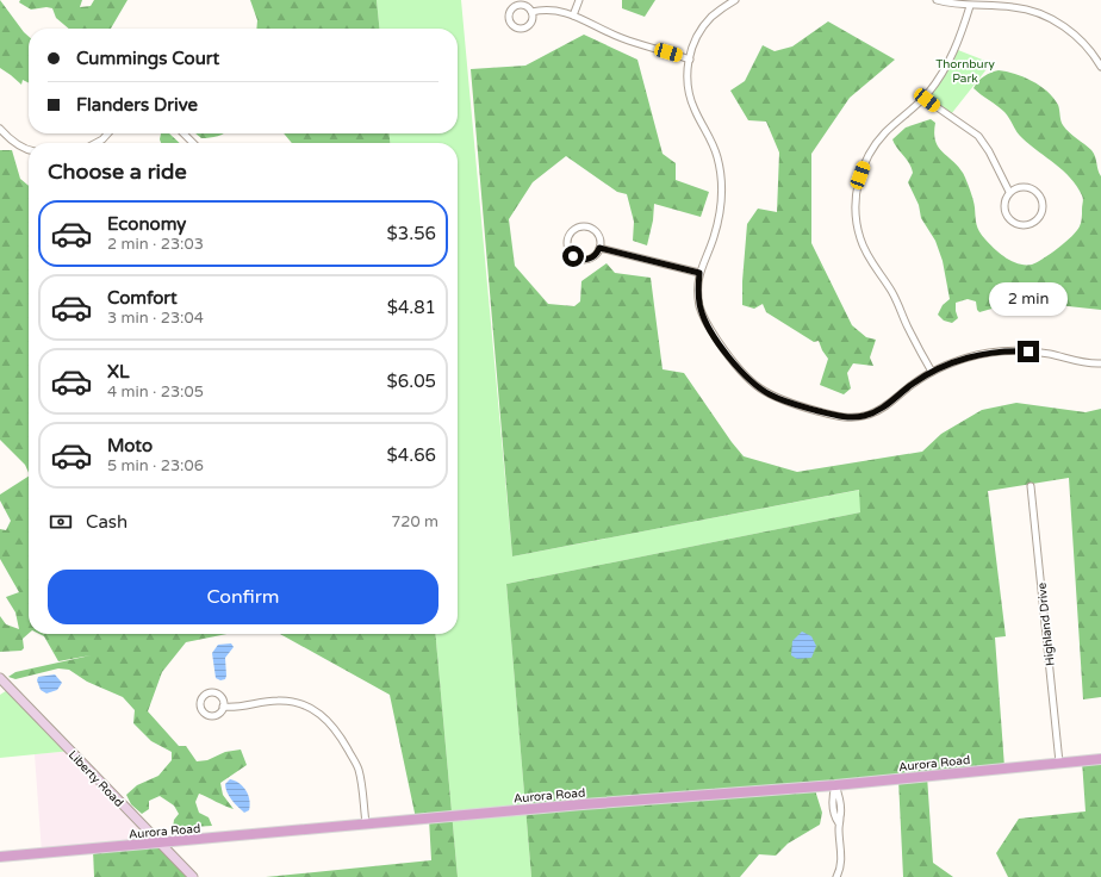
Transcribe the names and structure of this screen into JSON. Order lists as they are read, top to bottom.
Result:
{
  "streets": {
    "main road": ["Aurora Road"],
    "street": ["Highland Drive", "Liberty Road"]
  },
  "crossings": [
    ["Highland Drive", "Aurora Road"],
    ["Aurora Road", "Liberty Road"]
  ],
  "parks": ["Thornbury Park"],
  "page": {
    "banner": ["Cummings Court", "Flanders Drive"],
    "heading": "Choose a ride",
    "list": [
      {
        "name": "Economy",
        "note": "2 min · 23:03",
        "value": "$3.56"
      },
      {
        "name": "Comfort",
        "note": "3 min · 23:04",
        "value": "$4.81"
      },
      {
        "name": "XL",
        "note": "4 min · 23:05",
        "value": "$6.05"
      },
      {
        "name": "Moto",
        "note": "5 min · 23:06",
        "value": "$4.66"
      }
    ],
    "bubble": "2 min",
    "pay": ["Cash", "720 m"],
    "buttons": "Confirm"
  }
}
